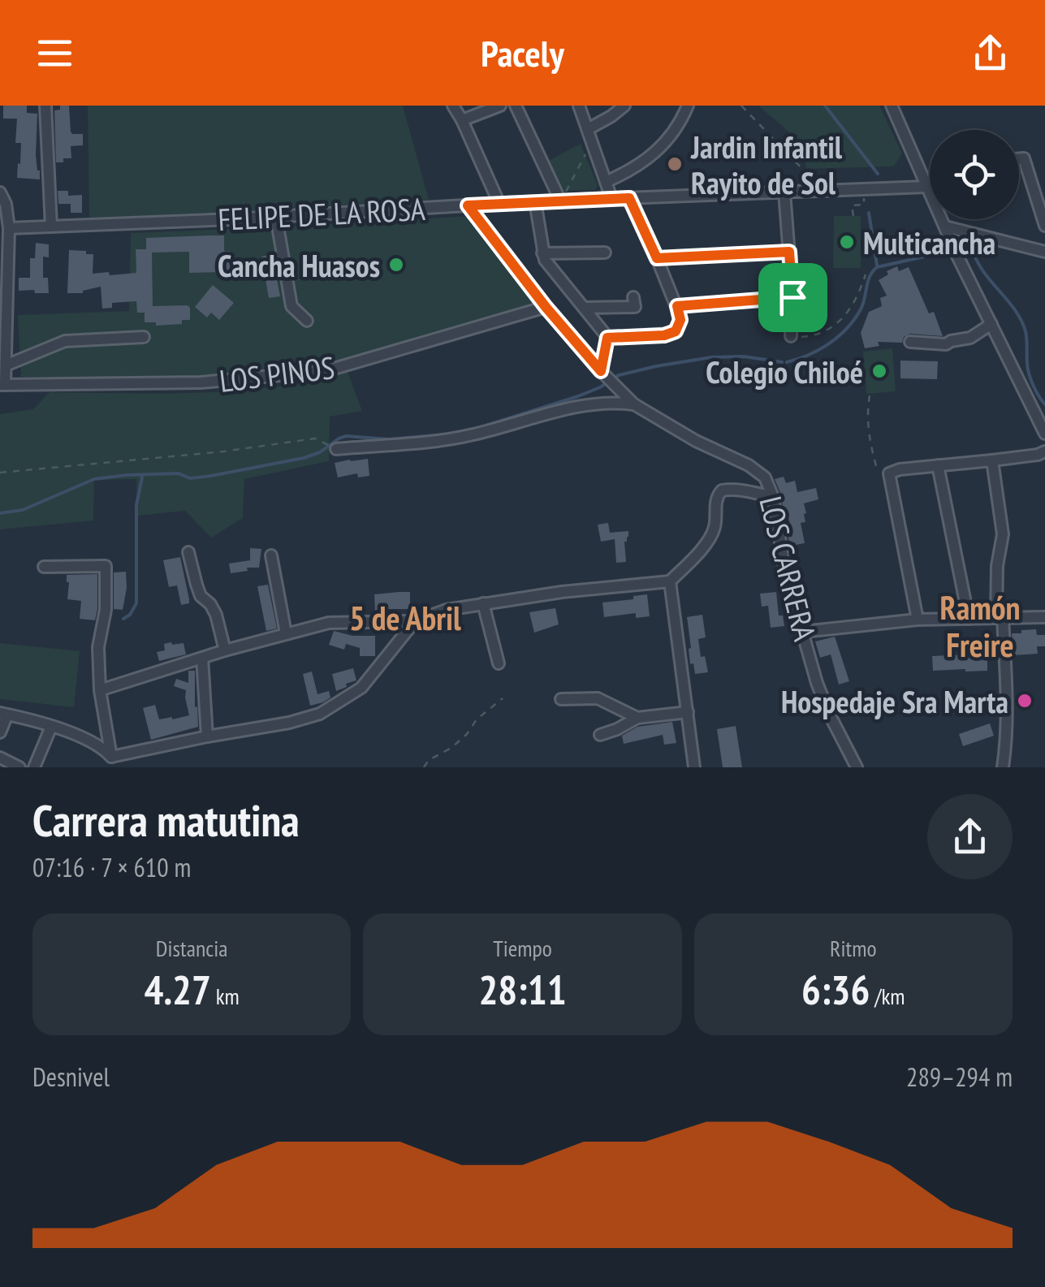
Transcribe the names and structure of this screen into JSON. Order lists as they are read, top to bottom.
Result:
{
  "streets": {
    "street": ["FELIPE DE LA ROSA", "LOS PINOS", "LOS CARRERA"]
  },
  "crossings": [
    ["FELIPE DE LA ROSA", "LOS CARRERA"],
    ["LOS PINOS", "LOS CARRERA"]
  ],
  "districts": ["Ramón Freire", "5 de Abril"],
  "places": [
    "Jardin Infantil Rayito de Sol",
    "Multicancha",
    "Cancha Huasos",
    "Colegio Chiloé",
    "Hospedaje Sra Marta"
  ],
  "page": {
    "header": "Pacely",
    "heading": ["Carrera matutina", "07:16 · 7 × 610 m"],
    "stats": [
      ["Distancia", "4.27 km"],
      ["Tiempo", "28:11"],
      ["Ritmo", "6:36 /km"]
    ],
    "chart": ["Desnivel", "289–294 m"]
  }
}
